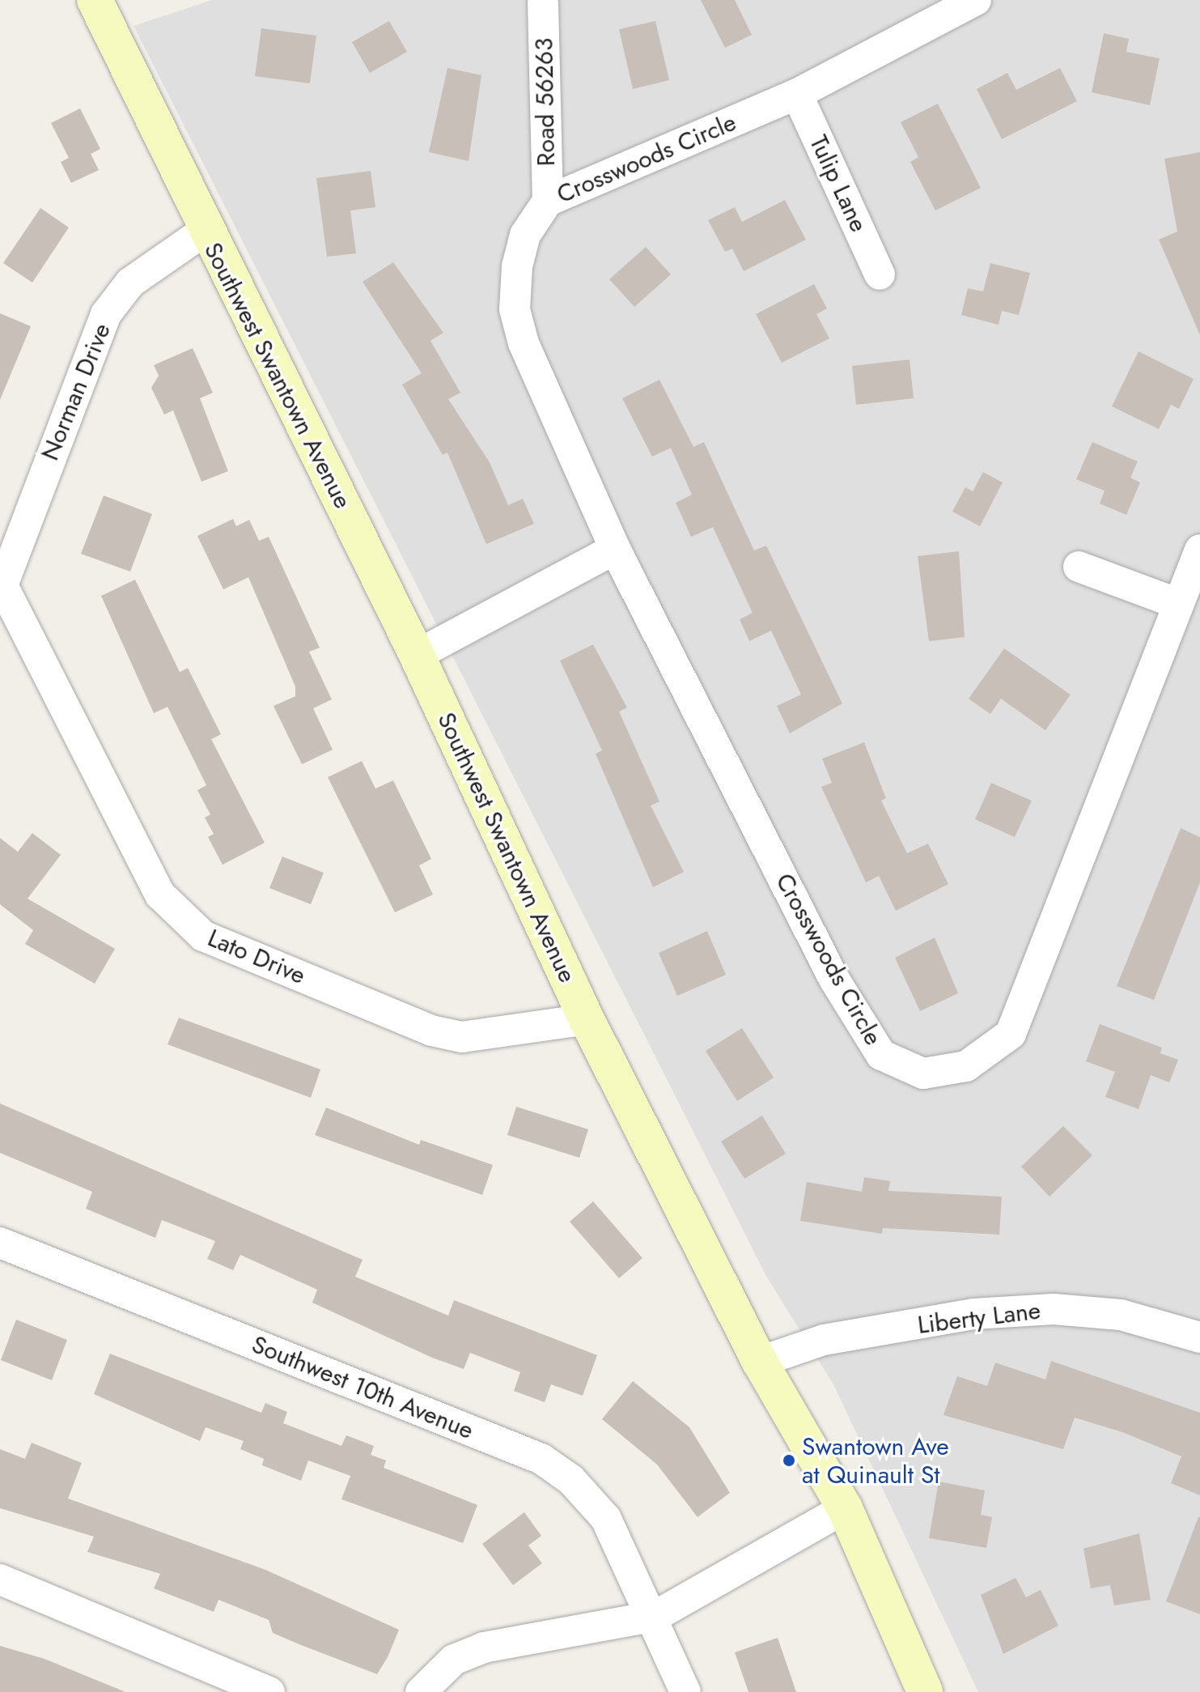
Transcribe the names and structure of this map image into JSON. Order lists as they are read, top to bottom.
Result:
{
  "streets": {
    "street": [
      "Road 56263",
      "Crosswoods Circle",
      "Tulip Lane",
      "Southwest Swantown Avenue",
      "Norman Drive",
      "Lato Drive",
      "Liberty Lane",
      "Southwest 10th Avenue"
    ]
  },
  "crossings": [
    ["Road 56263", "Crosswoods Circle"],
    ["Crosswoods Circle", "Tulip Lane"],
    ["Southwest Swantown Avenue", "Norman Drive"],
    ["Southwest Swantown Avenue", "Lato Drive"],
    ["Southwest Swantown Avenue", "Liberty Lane"],
    ["Norman Drive", "Lato Drive"]
  ],
  "places": ["Swantown Ave at Quinault St"]
}
